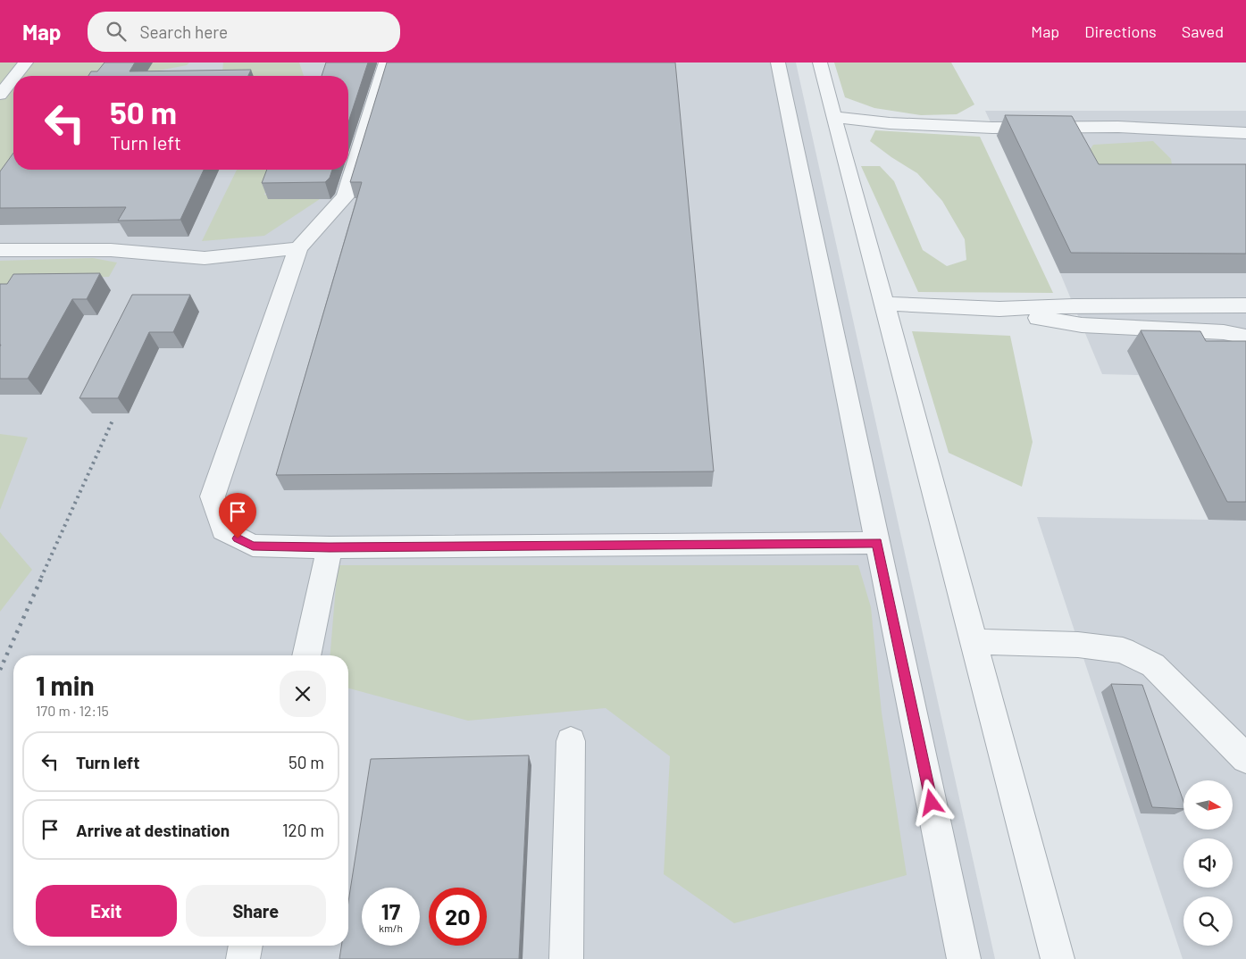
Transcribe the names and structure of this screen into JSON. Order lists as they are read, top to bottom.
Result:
{
  "north": "right",
  "page": {
    "header": "Map",
    "search": "Search here",
    "nav": ["Map", "Directions", "Saved"],
    "turn": ["50 m", "Turn left"],
    "heading": ["1 min", "170 m · 12:15"],
    "list": [
      {
        "name": "Turn left",
        "value": "50 m"
      },
      {
        "name": "Arrive at destination",
        "value": "120 m"
      }
    ],
    "buttons": ["Exit", "Share"],
    "speed": "17 km/h",
    "limit": "20"
  }
}
